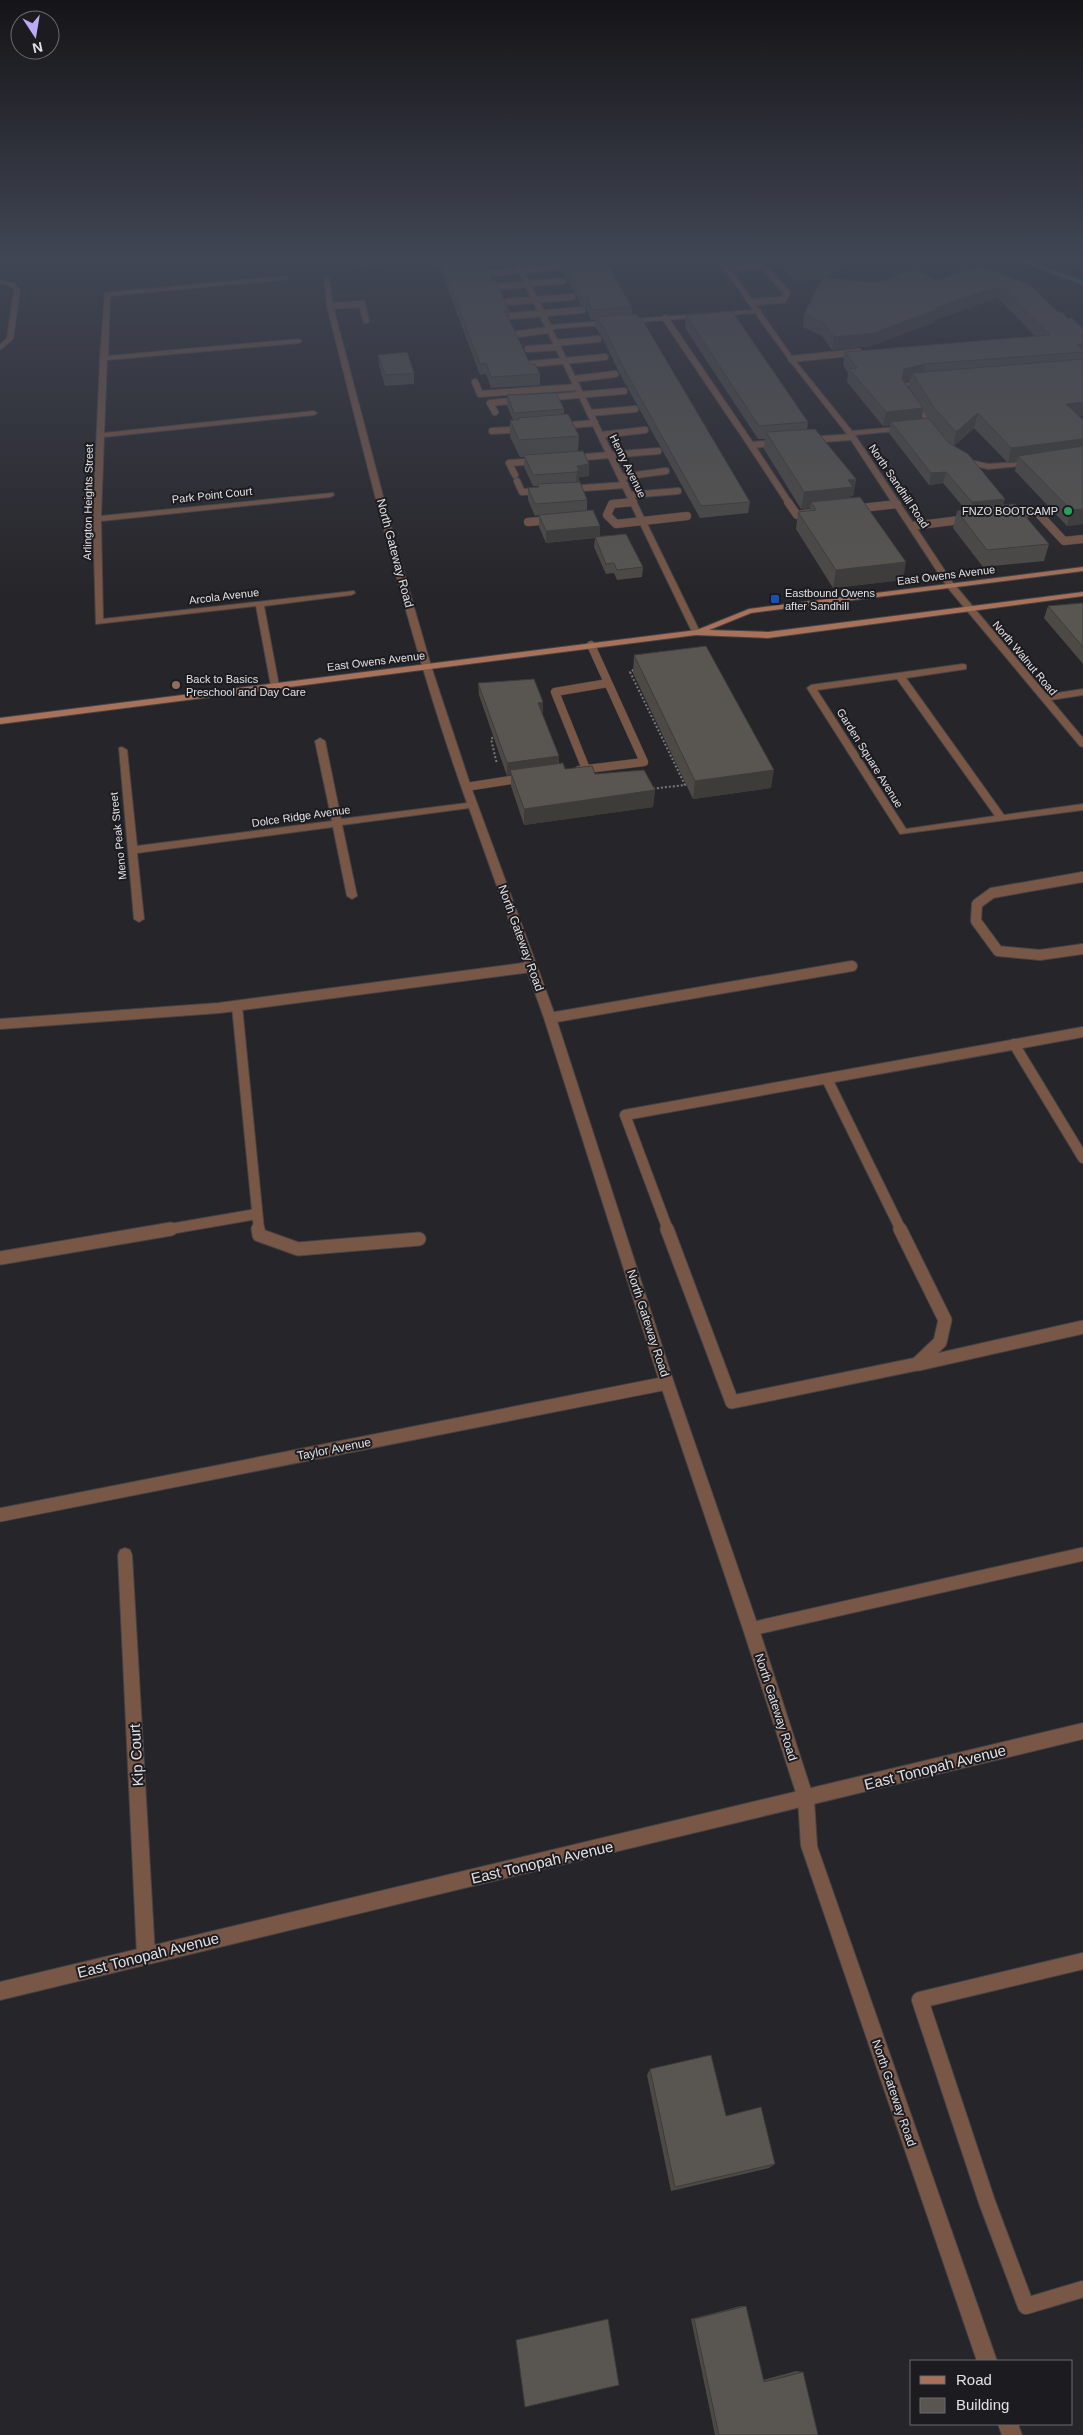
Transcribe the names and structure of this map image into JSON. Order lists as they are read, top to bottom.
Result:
{
  "streets": {
    "main road": ["East Owens Avenue"],
    "street": [
      "Henry Avenue",
      "North Sandhill Road",
      "Park Point Court",
      "Arlington Heights Street",
      "North Gateway Road",
      "Arcola Avenue",
      "North Walnut Road",
      "Garden Square Avenue",
      "Dolce Ridge Avenue",
      "Meno Peak Street",
      "Kip Court",
      "East Tonopah Avenue"
    ],
    "lane": ["Taylor Avenue"]
  },
  "crossings": [
    ["Henry Avenue", "East Owens Avenue"],
    ["North Sandhill Road", "East Owens Avenue"],
    ["North Sandhill Road", "North Walnut Road"],
    ["Park Point Court", "Arlington Heights Street"],
    ["Arlington Heights Street", "Arcola Avenue"],
    ["North Gateway Road", "East Owens Avenue"],
    ["North Gateway Road", "Dolce Ridge Avenue"],
    ["North Gateway Road", "Taylor Avenue"],
    ["North Gateway Road", "East Tonopah Avenue"],
    ["East Owens Avenue", "North Walnut Road"],
    ["Dolce Ridge Avenue", "Meno Peak Street"],
    ["Kip Court", "East Tonopah Avenue"]
  ],
  "places": {
    "other": ["FNZO BOOTCAMP", "Back to Basics Preschool and Day Care"],
    "transit": ["Eastbound Owens after Sandhill"]
  },
  "legend": ["Road", "Building"],
  "north": "bottom"
}
